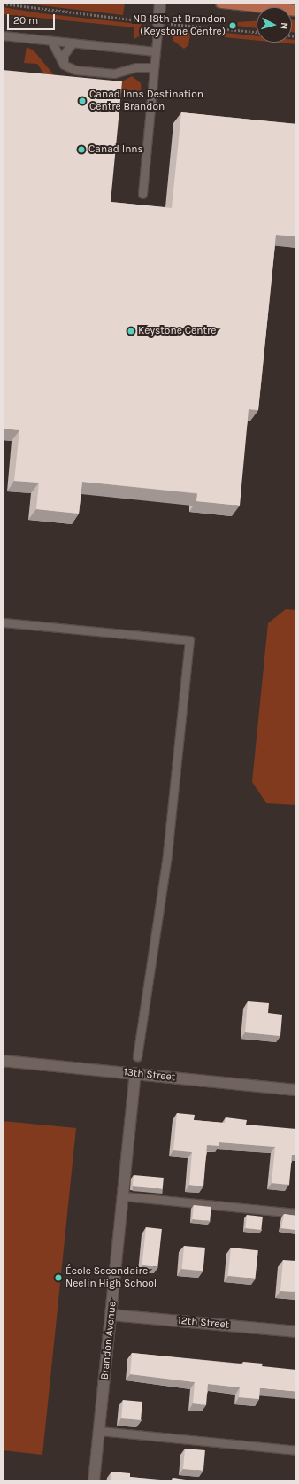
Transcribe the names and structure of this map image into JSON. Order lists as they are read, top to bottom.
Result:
{
  "streets": {
    "street": ["13th Street", "12th Street", "Brandon Avenue"]
  },
  "crossings": [
    ["13th Street", "Brandon Avenue"],
    ["12th Street", "Brandon Avenue"]
  ],
  "places": [
    "NB 18th at Brandon (Keystone Centre)",
    "Canad Inns Destination Centre Brandon",
    "Canad Inns",
    "Keystone Centre",
    "École Secondaire Neelin High School"
  ],
  "scale_bar": "20 m",
  "north": "right"
}
